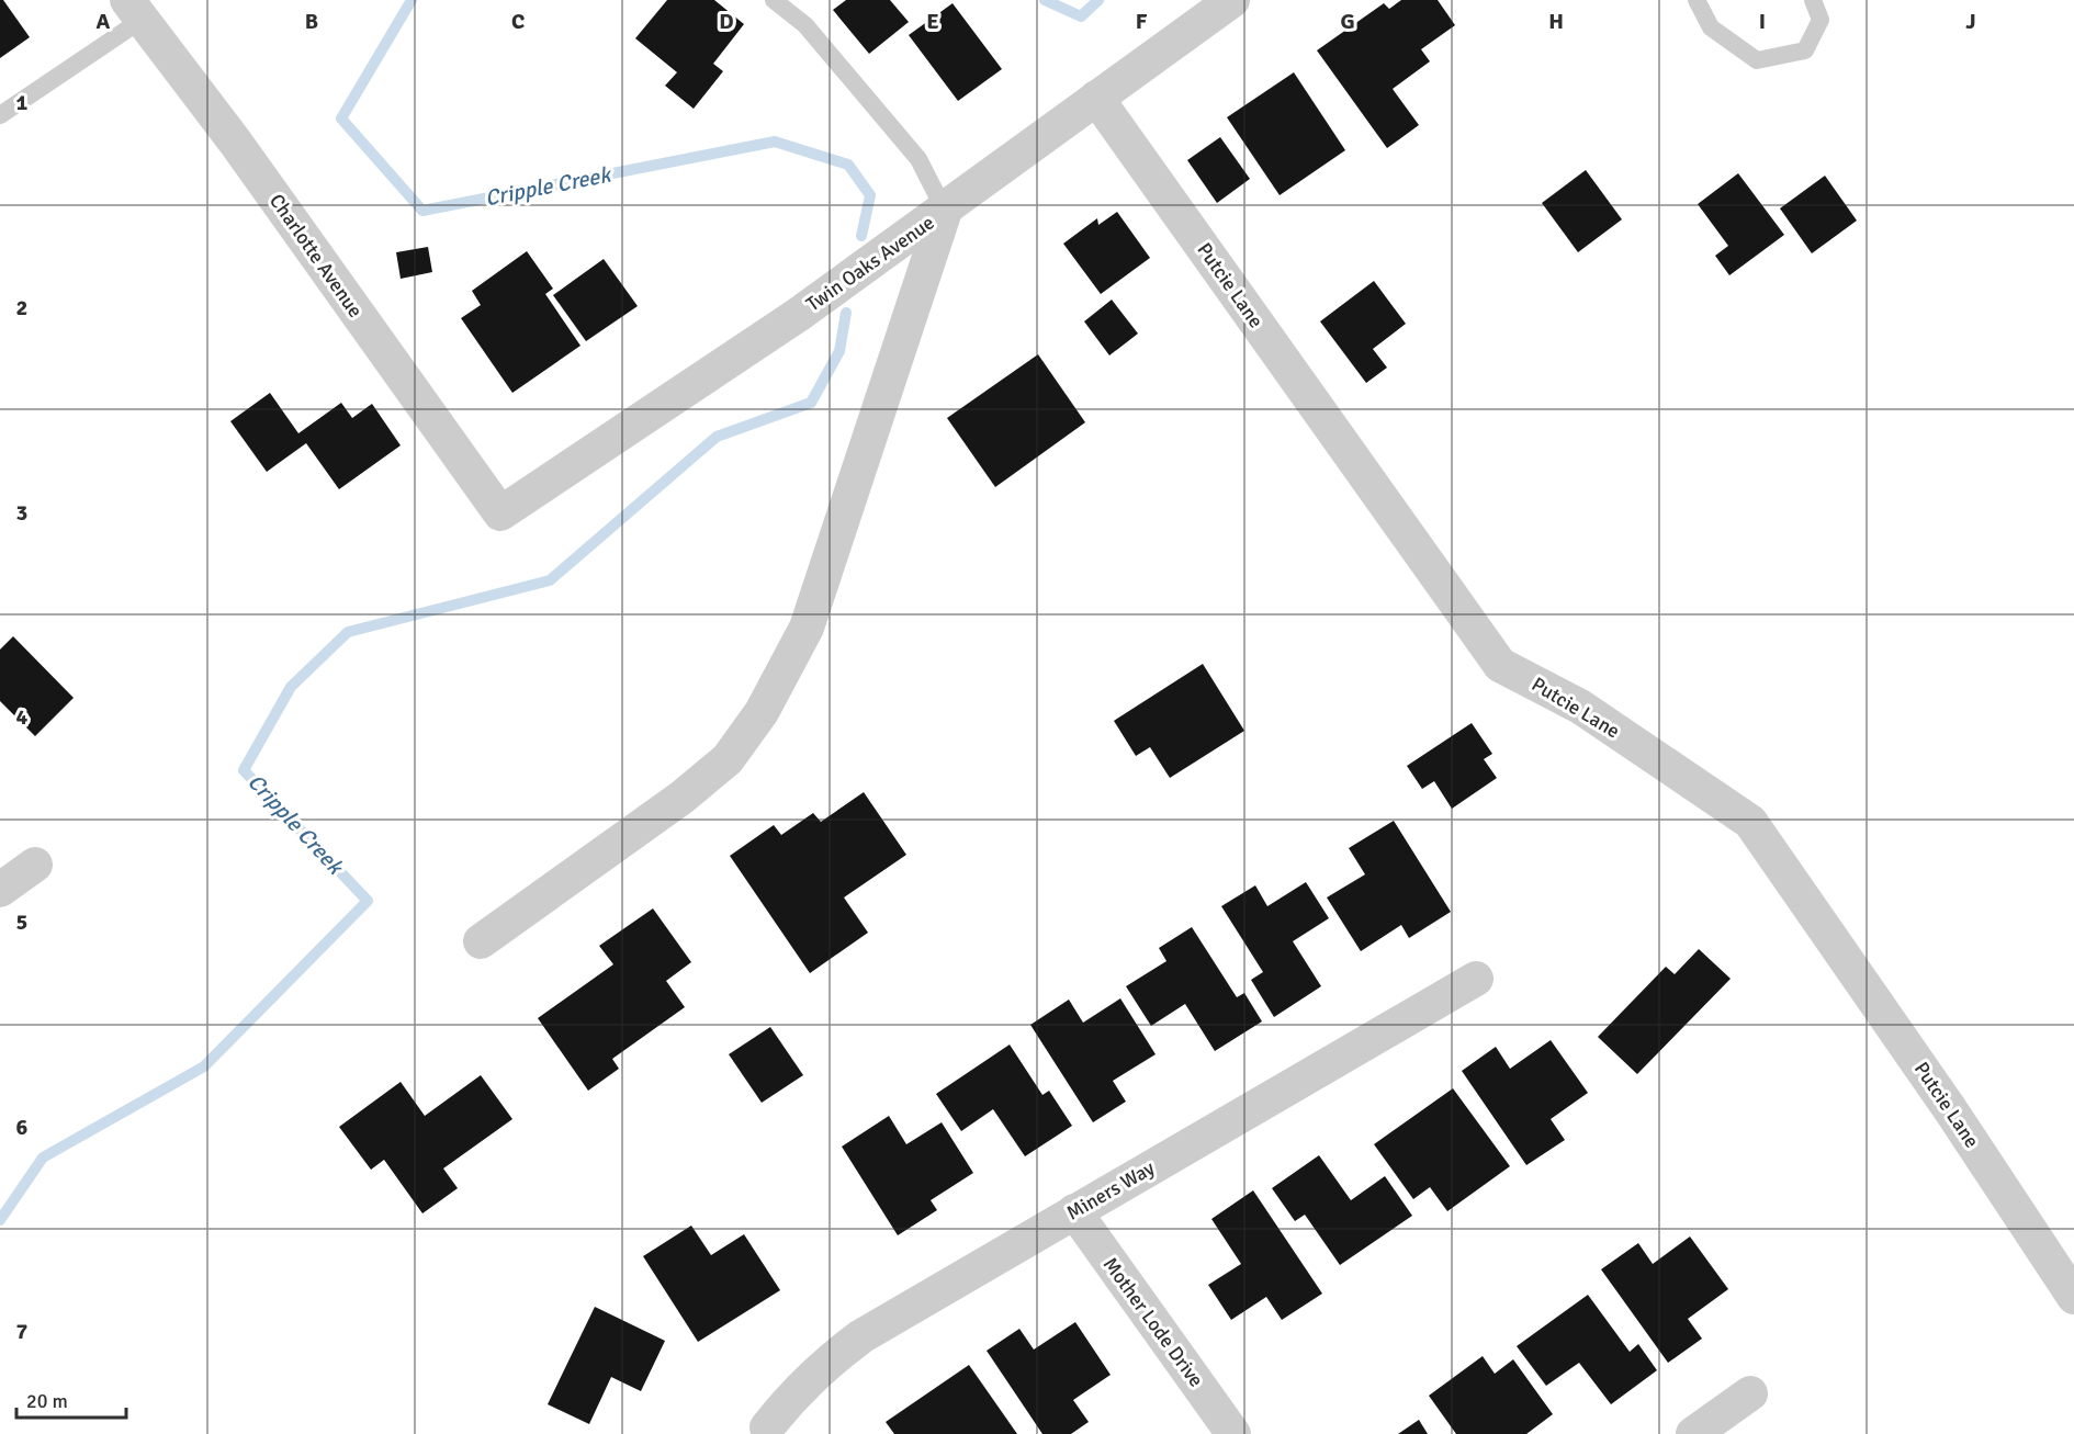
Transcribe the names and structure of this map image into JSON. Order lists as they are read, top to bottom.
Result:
{
  "streets": {
    "street": [
      "Charlotte Avenue",
      "Twin Oaks Avenue",
      "Putcie Lane",
      "Miners Way",
      "Mother Lode Drive"
    ]
  },
  "crossings": [
    ["Charlotte Avenue", "Twin Oaks Avenue"],
    ["Twin Oaks Avenue", "Putcie Lane"],
    ["Miners Way", "Mother Lode Drive"]
  ],
  "water": ["Cripple Creek"],
  "scale_bar": "20 m",
  "grid": {
    "columns": [
      "A",
      "B",
      "C",
      "D",
      "E",
      "F",
      "G",
      "H",
      "I",
      "J"
    ],
    "rows": [
      "1",
      "2",
      "3",
      "4",
      "5",
      "6",
      "7"
    ]
  }
}
